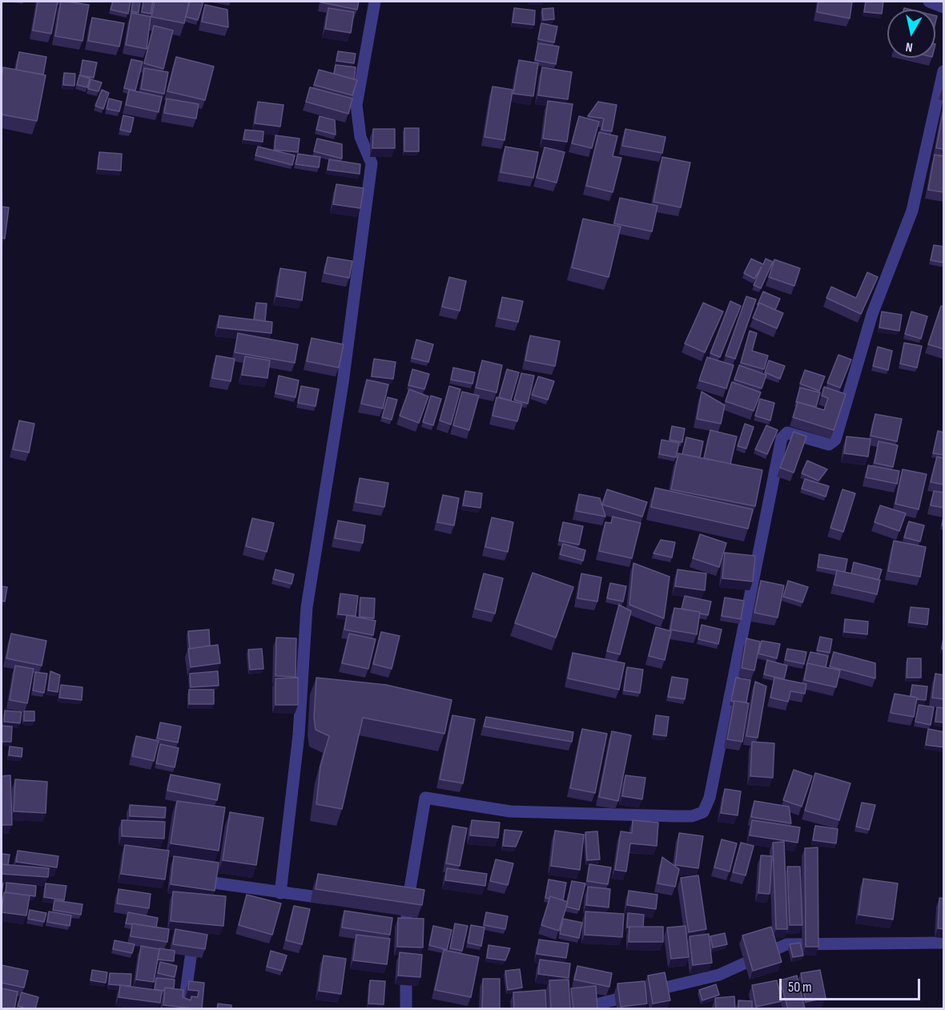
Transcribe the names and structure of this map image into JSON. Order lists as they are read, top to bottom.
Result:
{
  "scale_bar": "50 m",
  "north": "bottom"
}
